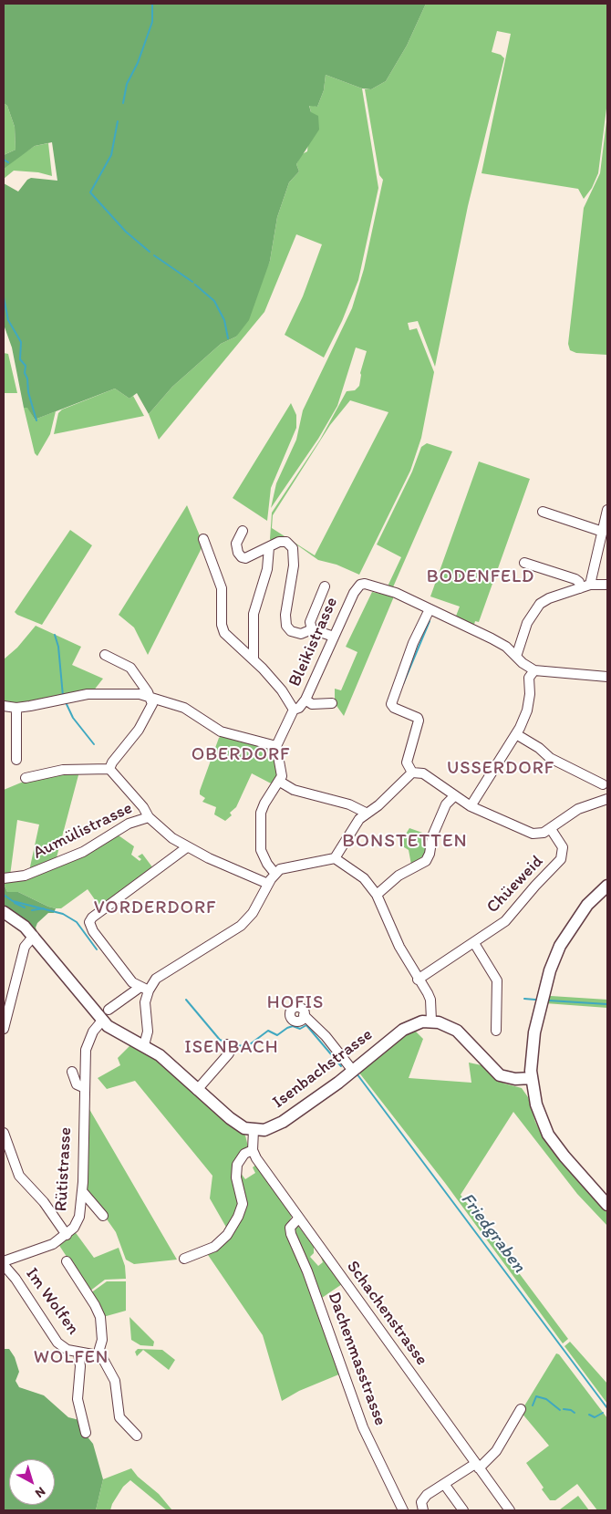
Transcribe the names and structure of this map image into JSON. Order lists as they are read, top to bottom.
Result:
{
  "streets": {
    "main road": ["Isenbachstrasse"],
    "street": [
      "Bleikistrasse",
      "Aumülistrasse",
      "Chüeweid",
      "Rütistrasse",
      "Im Wolfen",
      "Schachenstrasse",
      "Dachenmasstrasse"
    ]
  },
  "crossings": [
    ["Schachenstrasse", "Dachenmasstrasse"]
  ],
  "districts": [
    "BODENFELD",
    "OBERDORF",
    "USSERDORF",
    "BONSTETTEN",
    "VORDERDORF",
    "HOFIS",
    "ISENBACH",
    "WOLFEN"
  ],
  "water": ["Friedgraben"],
  "north": "bottom right"
}
